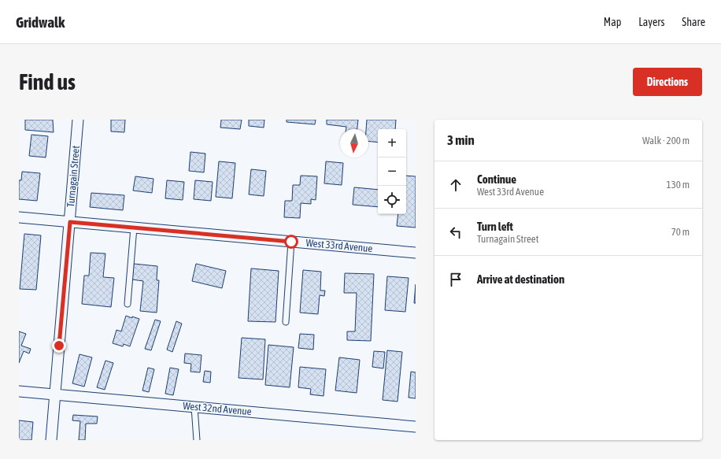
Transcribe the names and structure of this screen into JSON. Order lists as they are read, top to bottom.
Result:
{
  "streets": {
    "street": ["Turnagain Street", "West 33rd Avenue", "West 32nd Avenue"]
  },
  "crossings": [
    ["Turnagain Street", "West 33rd Avenue"],
    ["Turnagain Street", "West 32nd Avenue"]
  ],
  "north": "bottom",
  "page": {
    "header": "Gridwalk",
    "nav": ["Map", "Layers", "Share"],
    "buttons": "Directions",
    "title": "Find us",
    "heading": ["3 min", "Walk · 200 m"],
    "map_buttons": ["+", "−"],
    "list": [
      ["Continue", "West 33rd Avenue", "130 m"],
      ["Turn left", "Turnagain Street", "70 m"],
      "Arrive at destination"
    ]
  }
}
